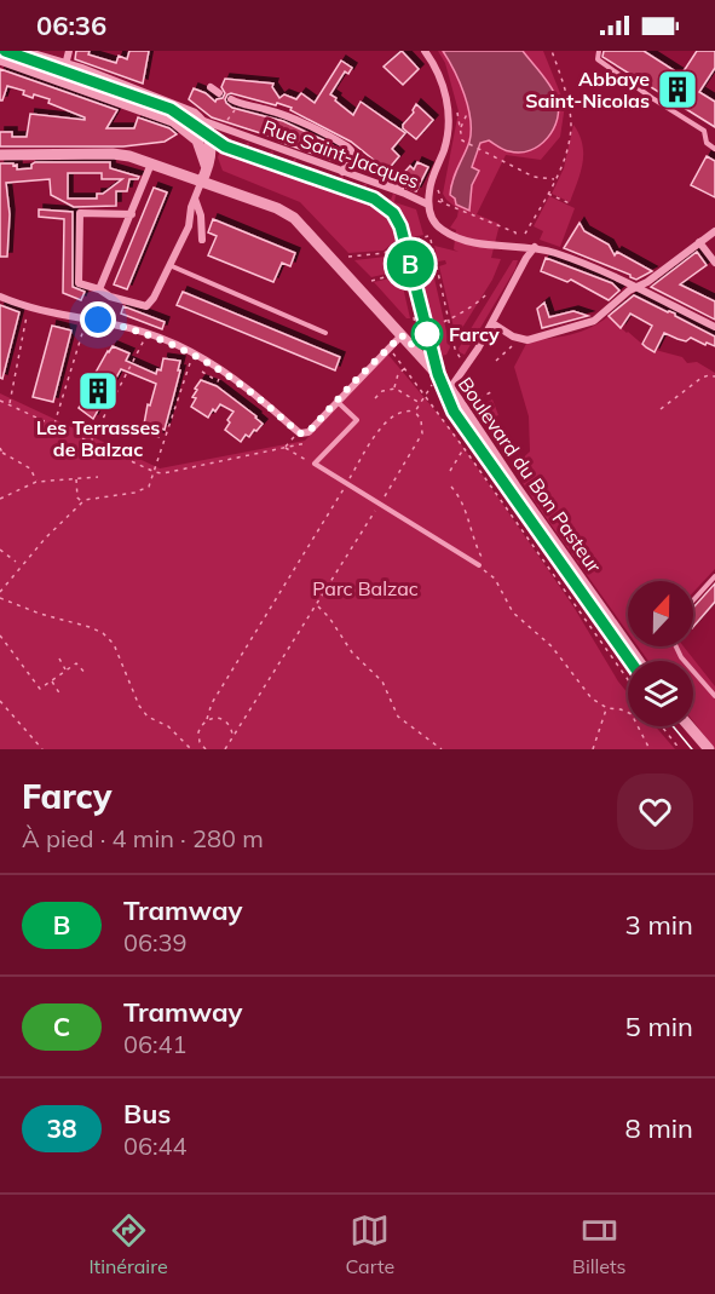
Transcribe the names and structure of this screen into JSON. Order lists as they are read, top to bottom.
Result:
{
  "streets": {
    "street": ["Rue Saint-Jacques", "Boulevard du Bon Pasteur"]
  },
  "parks": ["Parc Balzac"],
  "places": {
    "building": ["Abbaye Saint-Nicolas", "Les Terrasses de Balzac"],
    "other": ["Farcy"]
  },
  "lines": ["tram line B"],
  "north": "top",
  "page": {
    "status": "06:36",
    "on_map": "B",
    "heading": ["Farcy", "À pied · 4 min · 280 m"],
    "list": [
      {
        "mark": "B",
        "name": "Tramway",
        "note": "06:39",
        "value": "3 min"
      },
      {
        "mark": "C",
        "name": "Tramway",
        "note": "06:41",
        "value": "5 min"
      },
      {
        "mark": "38",
        "name": "Bus",
        "note": "06:44",
        "value": "8 min"
      }
    ],
    "tabs": ["Itinéraire", "Carte", "Billets"]
  }
}
